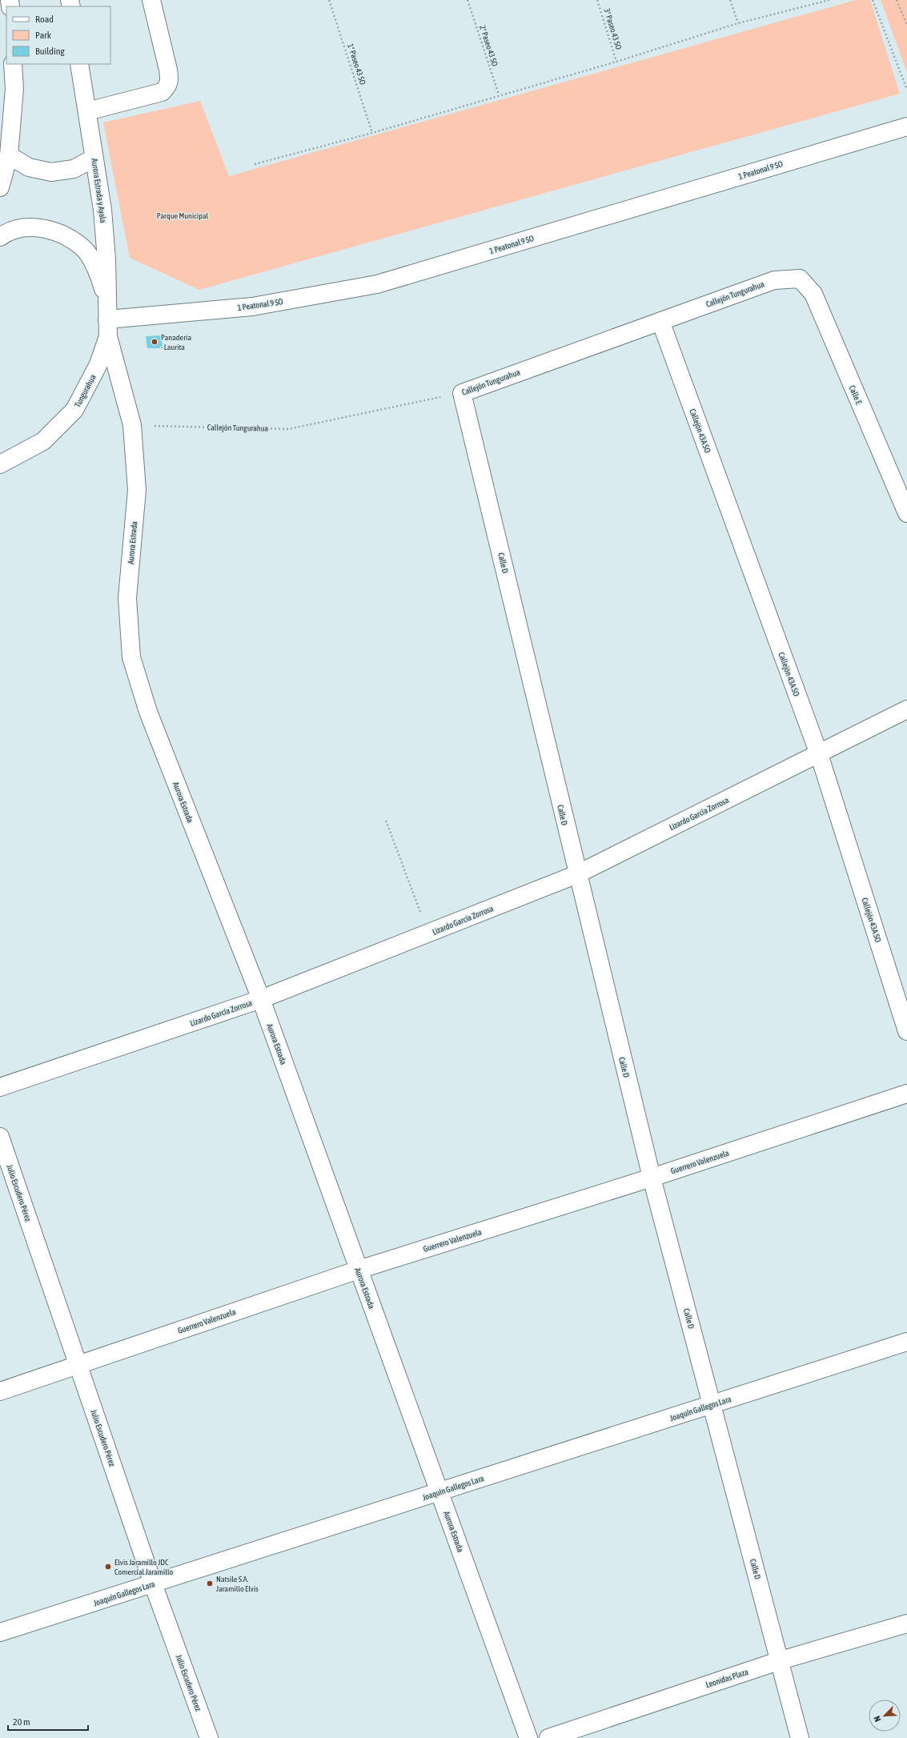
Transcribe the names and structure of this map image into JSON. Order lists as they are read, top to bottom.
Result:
{
  "streets": {
    "street": [
      "1 Peatonal 9 SO",
      "Aurora Estrada y Ayala",
      "Callejón Tungurahua",
      "Tungurahua",
      "Calle E",
      "Callejón 43A SO",
      "Aurora Estrada",
      "Calle D",
      "Lizardo García Zorrosa",
      "Guerrero Valenzuela",
      "Julio Escudero Pérez",
      "Joaquín Gallegos Lara",
      "Leonidas Plaza"
    ],
    "path": ["3º Paseo 43 SO", "2º Paseo 43 SO", "1º Paseo 43 SO"]
  },
  "crossings": [
    ["1 Peatonal 9 SO", "Aurora Estrada y Ayala"],
    ["1 Peatonal 9 SO", "Tungurahua"],
    ["Aurora Estrada y Ayala", "Tungurahua"],
    ["Callejón Tungurahua", "Calle E"],
    ["Callejón Tungurahua", "Callejón 43A SO"],
    ["Callejón Tungurahua", "Aurora Estrada"],
    ["Callejón Tungurahua", "Calle D"],
    ["Tungurahua", "Aurora Estrada"],
    ["Callejón 43A SO", "Lizardo García Zorrosa"],
    ["Aurora Estrada", "Lizardo García Zorrosa"],
    ["Aurora Estrada", "Guerrero Valenzuela"],
    ["Aurora Estrada", "Joaquín Gallegos Lara"],
    ["Calle D", "Lizardo García Zorrosa"],
    ["Calle D", "Guerrero Valenzuela"],
    ["Calle D", "Joaquín Gallegos Lara"],
    ["Calle D", "Leonidas Plaza"],
    ["Guerrero Valenzuela", "Julio Escudero Pérez"],
    ["Julio Escudero Pérez", "Joaquín Gallegos Lara"]
  ],
  "parks": ["Parque Municipal"],
  "places": ["Panaderia - Laurita", "Elvis Jaramillo JDC Comercial Jaramillo", "Natsile S.A. Jaramillo Elvis"],
  "legend": ["Road", "Park", "Building"],
  "scale_bar": "20 m",
  "north": "bottom left"
}
